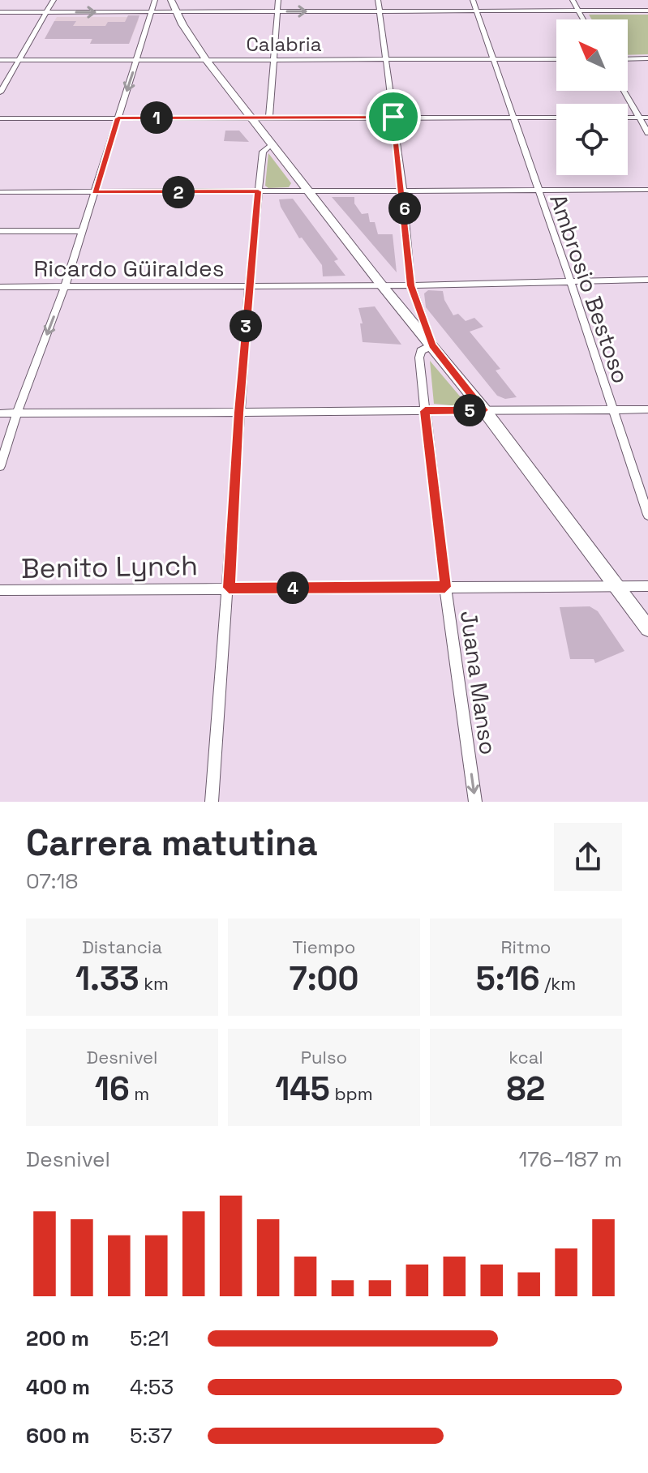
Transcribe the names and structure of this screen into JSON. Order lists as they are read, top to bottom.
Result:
{
  "streets": {
    "street": [
      "Calabria",
      "Ricardo Güiraldes",
      "Ambrosio Bestoso",
      "Benito Lynch",
      "Juana Manso"
    ]
  },
  "crossings": [
    ["Calabria", "Ambrosio Bestoso"],
    ["Ricardo Güiraldes", "Ambrosio Bestoso"],
    ["Benito Lynch", "Juana Manso"]
  ],
  "one_way": ["Juana Manso"],
  "north": "top left",
  "page": {
    "pins": [
      "1",
      "2",
      "6",
      "3",
      "5",
      "4"
    ],
    "heading": ["Carrera matutina", "07:18"],
    "stats": [
      ["Distancia", "1.33 km"],
      ["Tiempo", "7:00"],
      ["Ritmo", "5:16 /km"],
      ["Desnivel", "16 m"],
      ["Pulso", "145 bpm"],
      ["kcal", "82"]
    ],
    "chart": ["Desnivel", "176–187 m"],
    "list": [
      {
        "name": "200 m",
        "note": "5:21"
      },
      {
        "name": "400 m",
        "note": "4:53"
      },
      {
        "name": "600 m",
        "note": "5:37"
      }
    ]
  }
}
